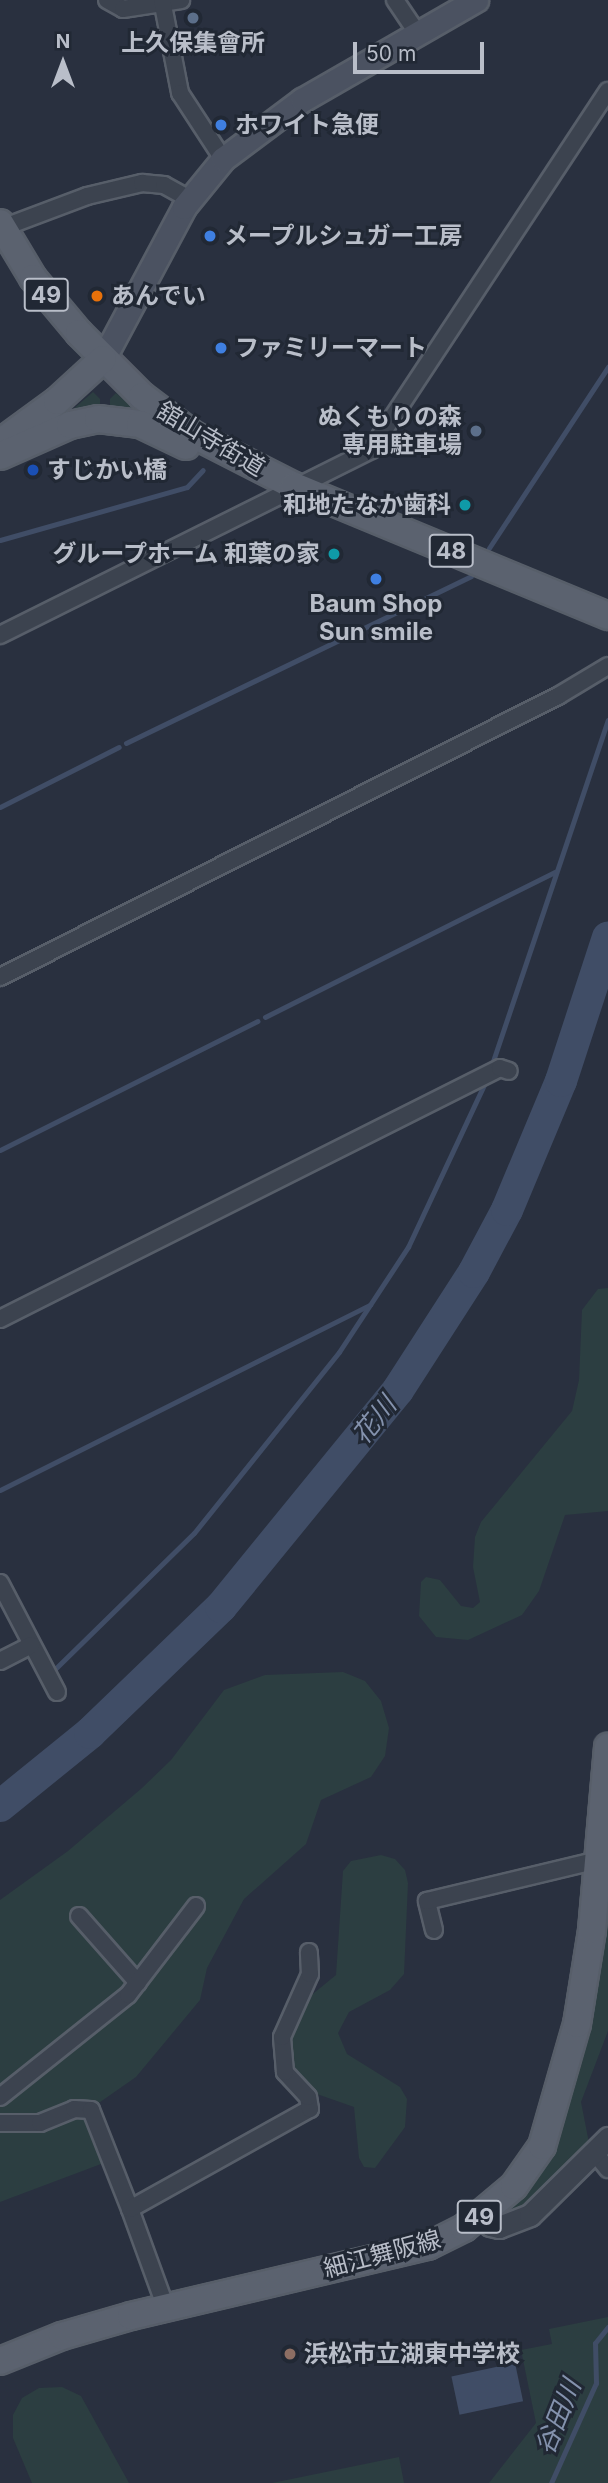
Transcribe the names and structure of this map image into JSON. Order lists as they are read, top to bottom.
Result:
{
  "streets": {
    "main road": [
      "49",
      "舘山寺街道",
      "48",
      "細江舞阪線"
    ]
  },
  "crossings": [
    ["49", "舘山寺街道"],
    ["舘山寺街道", "48"]
  ],
  "water": ["花川", "谷田川"],
  "places": [
    "上久保集會所",
    "ホワイト急便",
    "メープルシュガー工房",
    "あんでい",
    "ファミリーマート",
    "ぬくもりの森 専用駐車場",
    "すじかい橋",
    "和地たなか歯科",
    "グループホーム 和葉の家",
    "Baum Shop Sun smile",
    "浜松市立湖東中学校"
  ],
  "scale_bar": "50 m",
  "north": "top"
}
